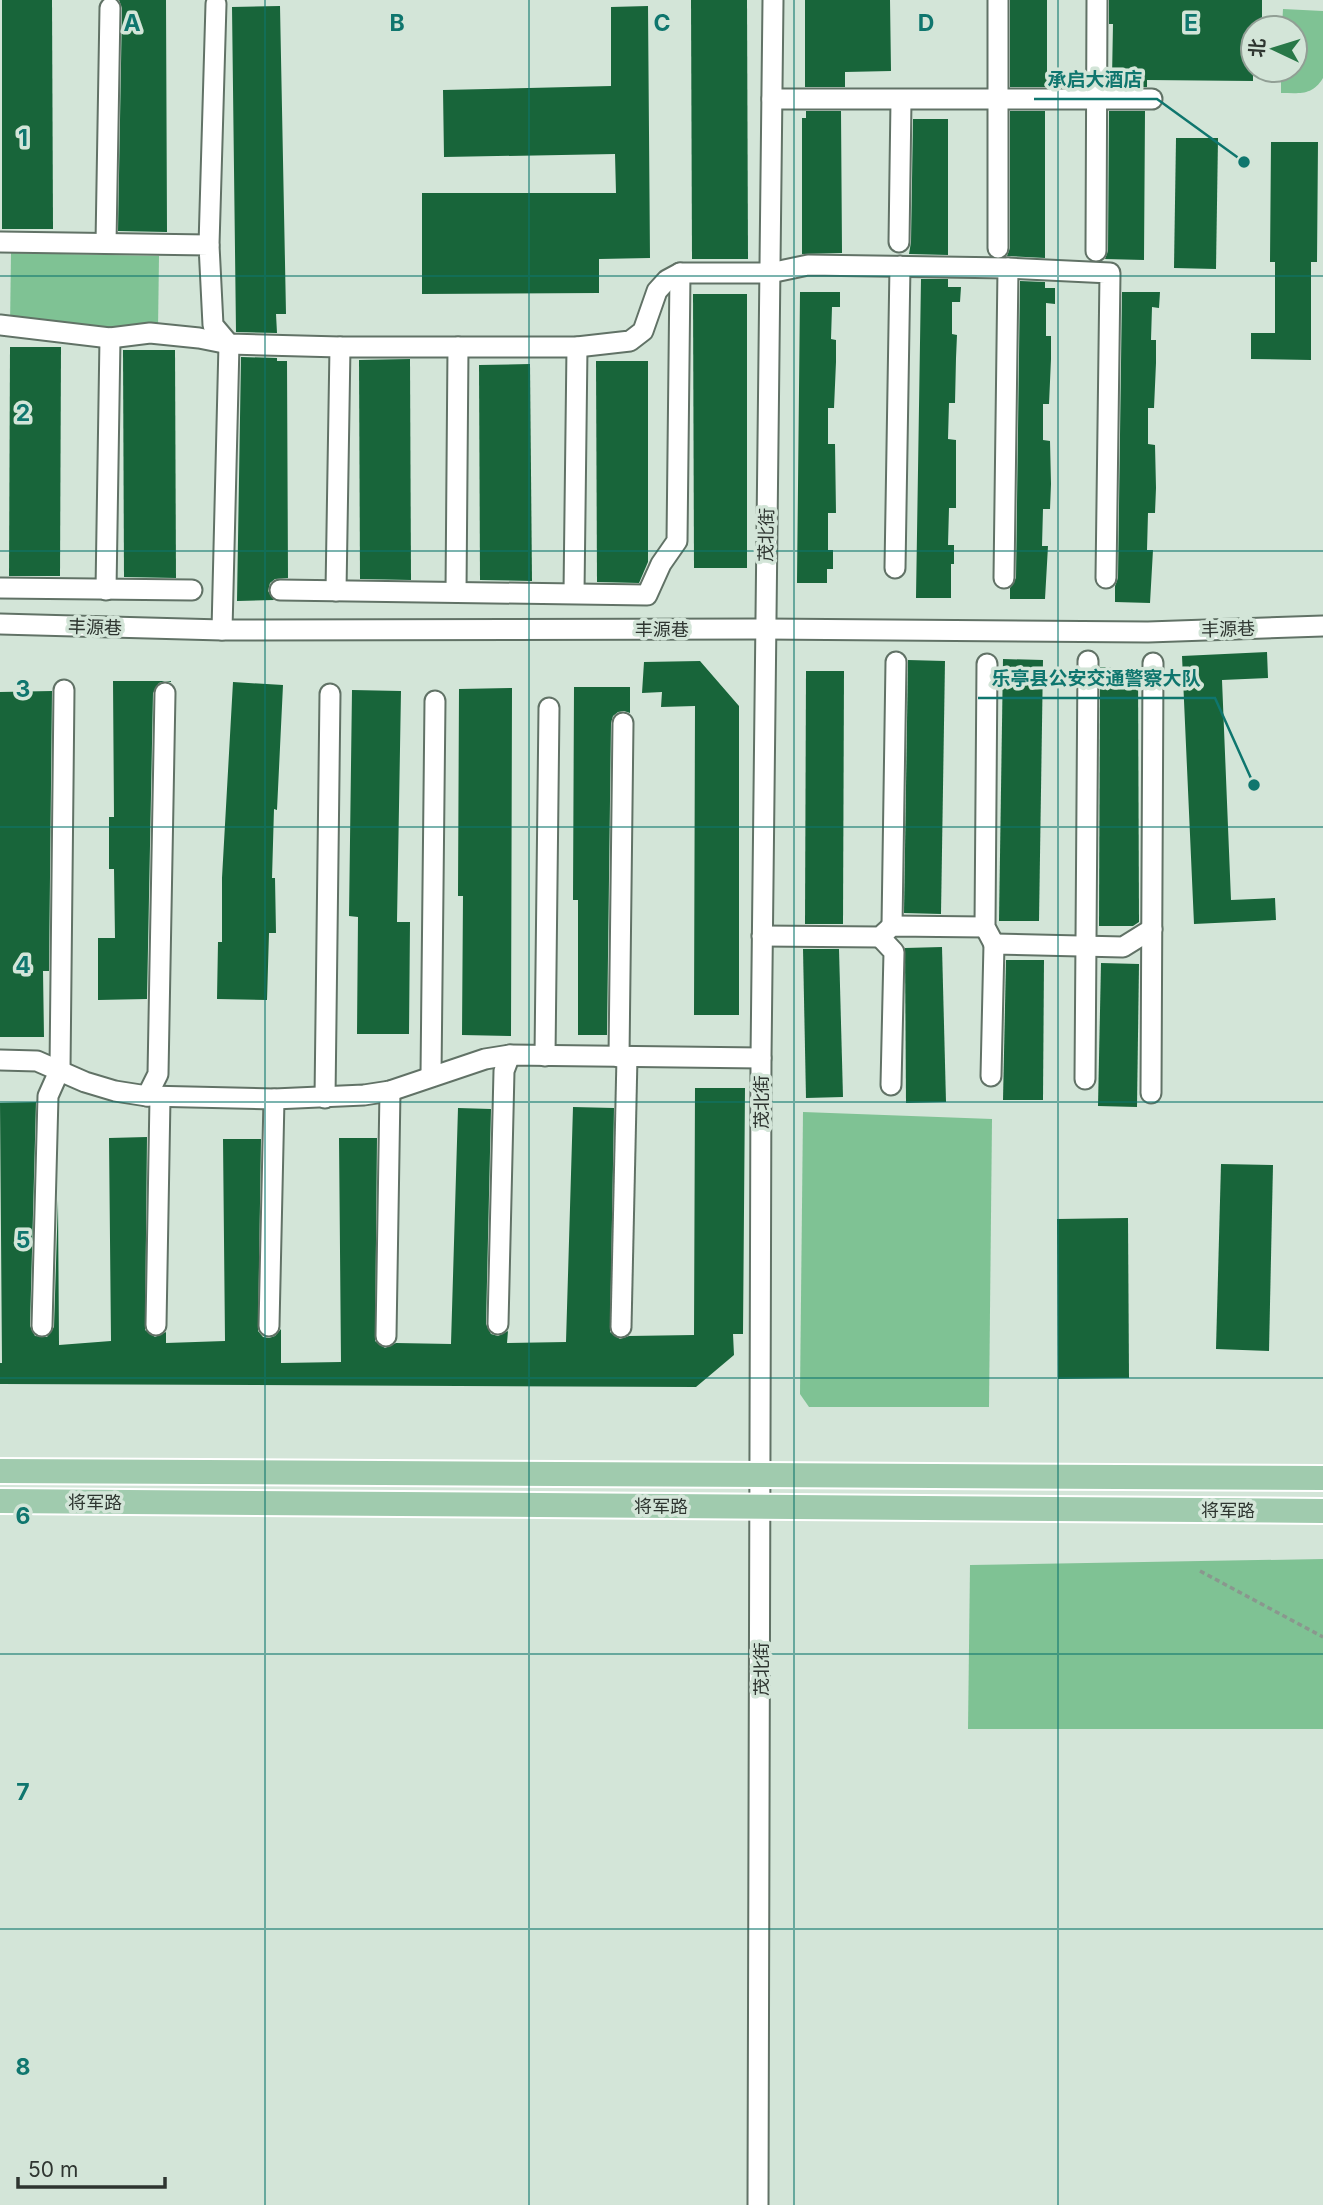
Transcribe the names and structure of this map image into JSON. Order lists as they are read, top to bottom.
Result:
{
  "streets": {
    "main road": ["将军路"],
    "street": ["茂北街", "丰源巷"]
  },
  "crossings": [
    ["茂北街", "丰源巷"],
    ["茂北街", "将军路"]
  ],
  "places": ["承启大酒店", "乐亭县公安交通警察大队"],
  "scale_bar": "50 m",
  "north": "left",
  "grid": {
    "columns": [
      "A",
      "B",
      "C",
      "D",
      "E"
    ],
    "rows": [
      "1",
      "2",
      "3",
      "4",
      "5",
      "6",
      "7",
      "8"
    ]
  }
}
